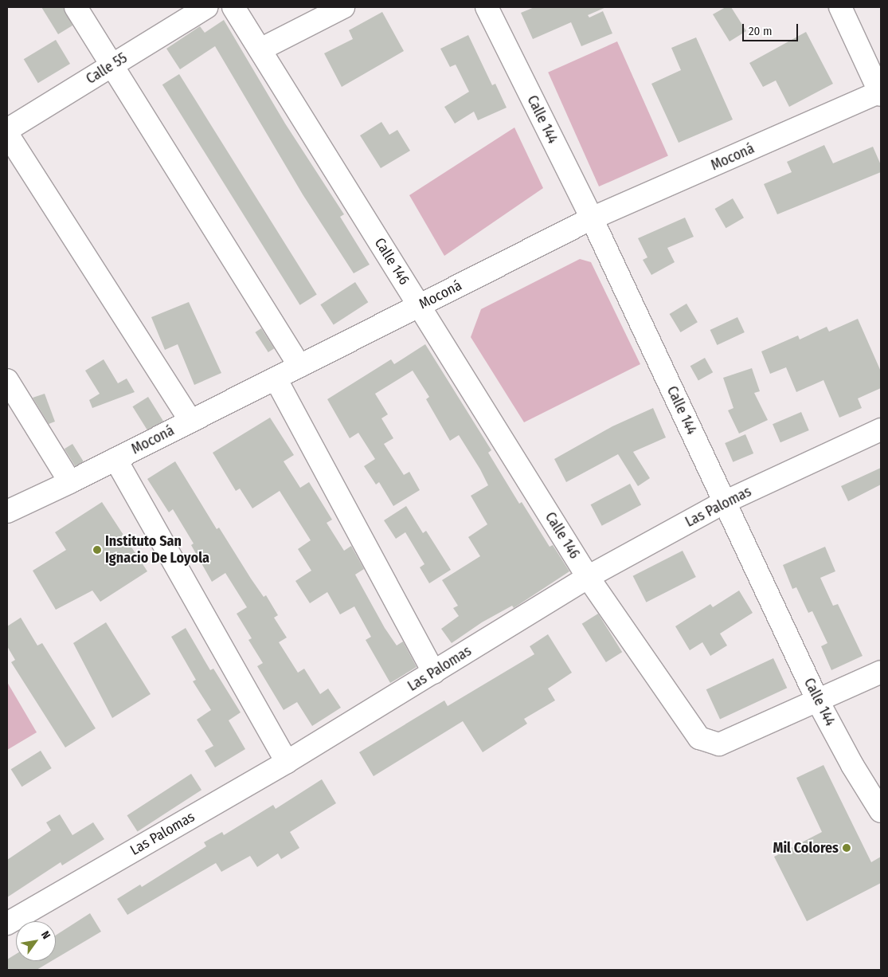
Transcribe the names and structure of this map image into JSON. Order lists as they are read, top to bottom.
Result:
{
  "streets": {
    "street": [
      "Calle 55",
      "Calle 144",
      "Moconá",
      "Calle 146",
      "Las Palomas"
    ]
  },
  "crossings": [
    ["Calle 144", "Moconá"],
    ["Calle 144", "Calle 146"],
    ["Calle 144", "Las Palomas"],
    ["Moconá", "Calle 146"],
    ["Calle 146", "Las Palomas"]
  ],
  "places": ["Instituto San Ignacio De Loyola", "Mil Colores"],
  "scale_bar": "20 m",
  "north": "top right"
}
